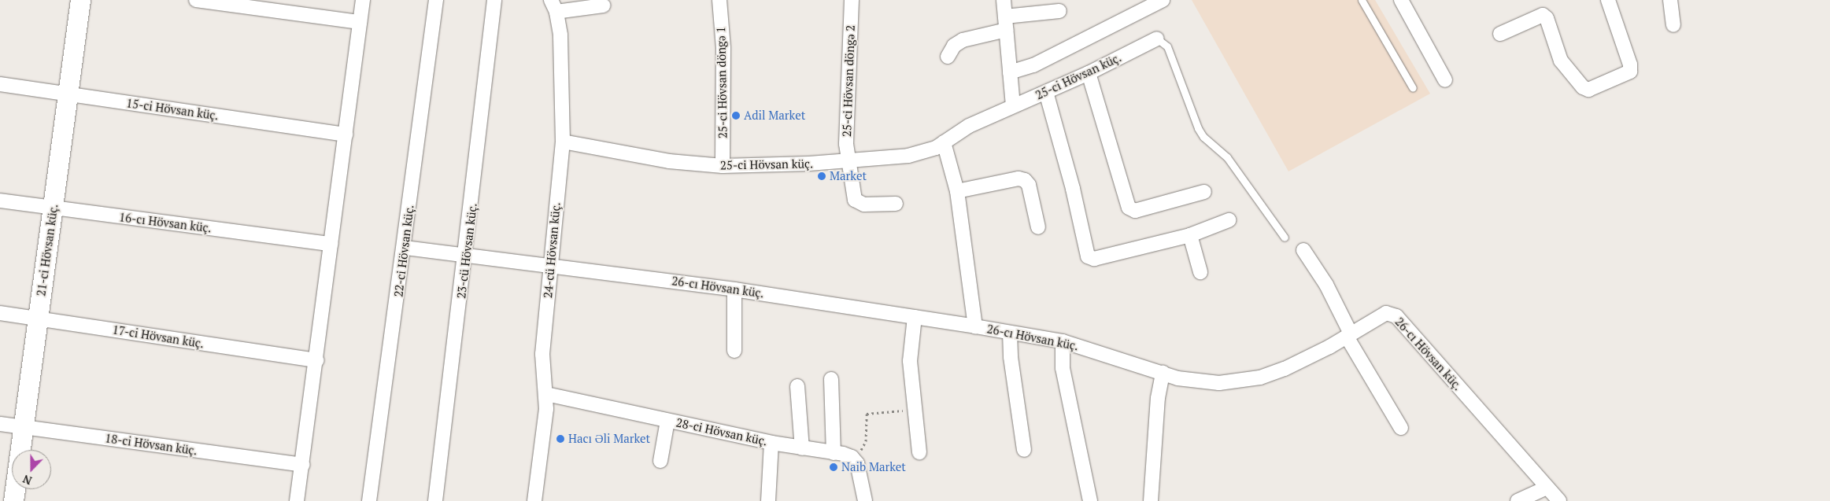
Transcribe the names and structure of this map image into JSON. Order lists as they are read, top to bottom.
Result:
{
  "streets": {
    "street": [
      "25-ci Hövsan küç.",
      "25-ci Hövsan döngə 2",
      "25-ci Hövsan döngə 1",
      "15-ci Hövsan küç.",
      "16-cı Hövsan küç.",
      "21-ci Hövsan küç.",
      "24-cü Hövsan küç.",
      "22-ci Hövsan küç.",
      "23-cü Hövsan küç.",
      "26-cı Hövsan küç.",
      "17-ci Hövsan küç.",
      "28-ci Hövsan küç.",
      "18-ci Hövsan küç."
    ]
  },
  "crossings": [
    ["25-ci Hövsan küç.", "25-ci Hövsan döngə 2"],
    ["25-ci Hövsan küç.", "25-ci Hövsan döngə 1"],
    ["25-ci Hövsan küç.", "24-cü Hövsan küç."],
    ["15-ci Hövsan küç.", "21-ci Hövsan küç."],
    ["16-cı Hövsan küç.", "21-ci Hövsan küç."],
    ["21-ci Hövsan küç.", "17-ci Hövsan küç."],
    ["21-ci Hövsan küç.", "18-ci Hövsan küç."],
    ["24-cü Hövsan küç.", "26-cı Hövsan küç."],
    ["24-cü Hövsan küç.", "28-ci Hövsan küç."],
    ["22-ci Hövsan küç.", "26-cı Hövsan küç."],
    ["23-cü Hövsan küç.", "26-cı Hövsan küç."]
  ],
  "places": [
    "Adil Market",
    "Market",
    "Hacı Əli Market",
    "Naib Market"
  ],
  "north": "bottom"
}
